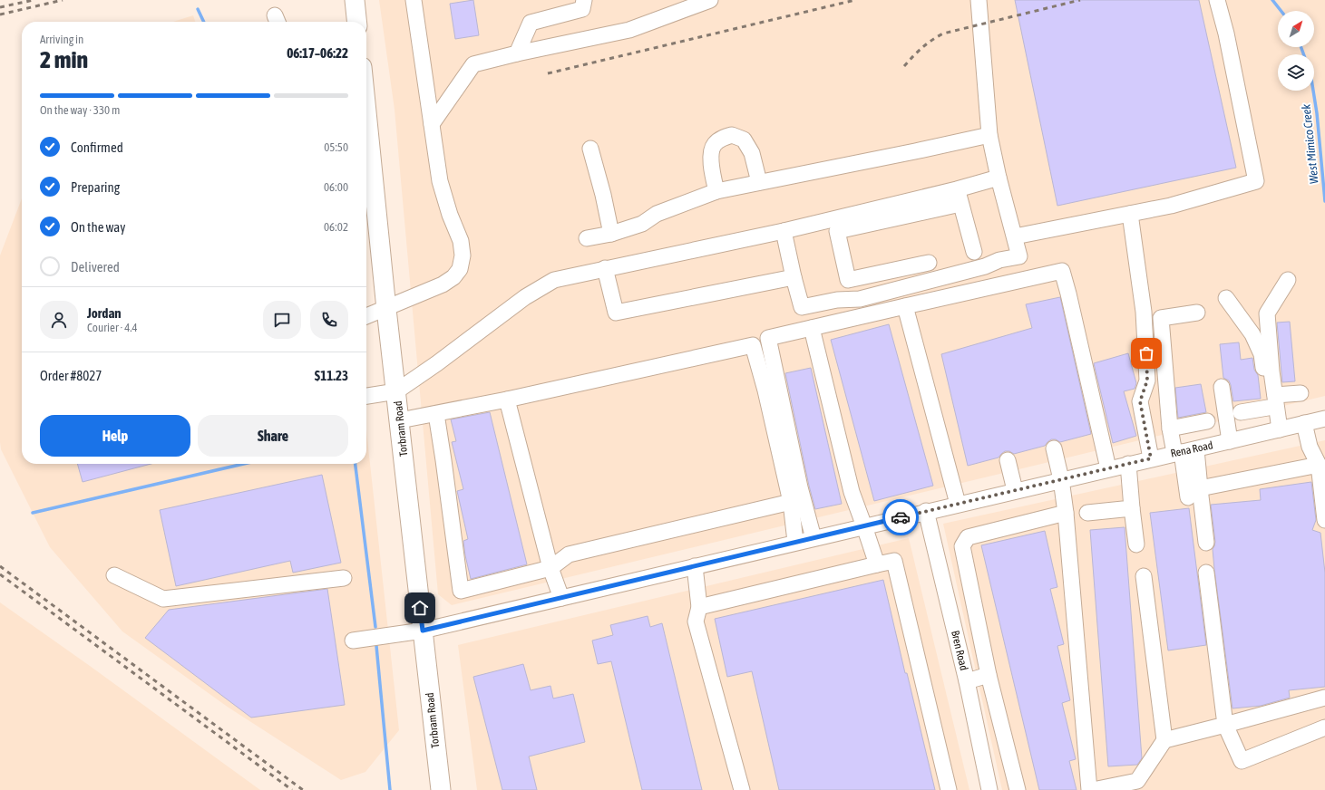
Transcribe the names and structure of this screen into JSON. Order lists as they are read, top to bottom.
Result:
{
  "streets": {
    "main road": ["Torbram Road"],
    "street": ["Rena Road", "Bren Road"]
  },
  "crossings": [
    ["Torbram Road", "Rena Road"],
    ["Rena Road", "Bren Road"]
  ],
  "water": ["West Mimico Creek"],
  "north": "top right",
  "page": {
    "heading": ["2 min", "Arriving in", "06:17–06:22"],
    "panel": [
      "Jordan",
      "Courier · 4.4",
      "Order #8027",
      "$11.23"
    ],
    "bar": "On the way · 330 m",
    "list": [
      ["Confirmed", "05:50"],
      ["Preparing", "06:00"],
      ["On the way", "06:02"],
      "Delivered"
    ],
    "buttons": ["Help", "Share"]
  }
}
